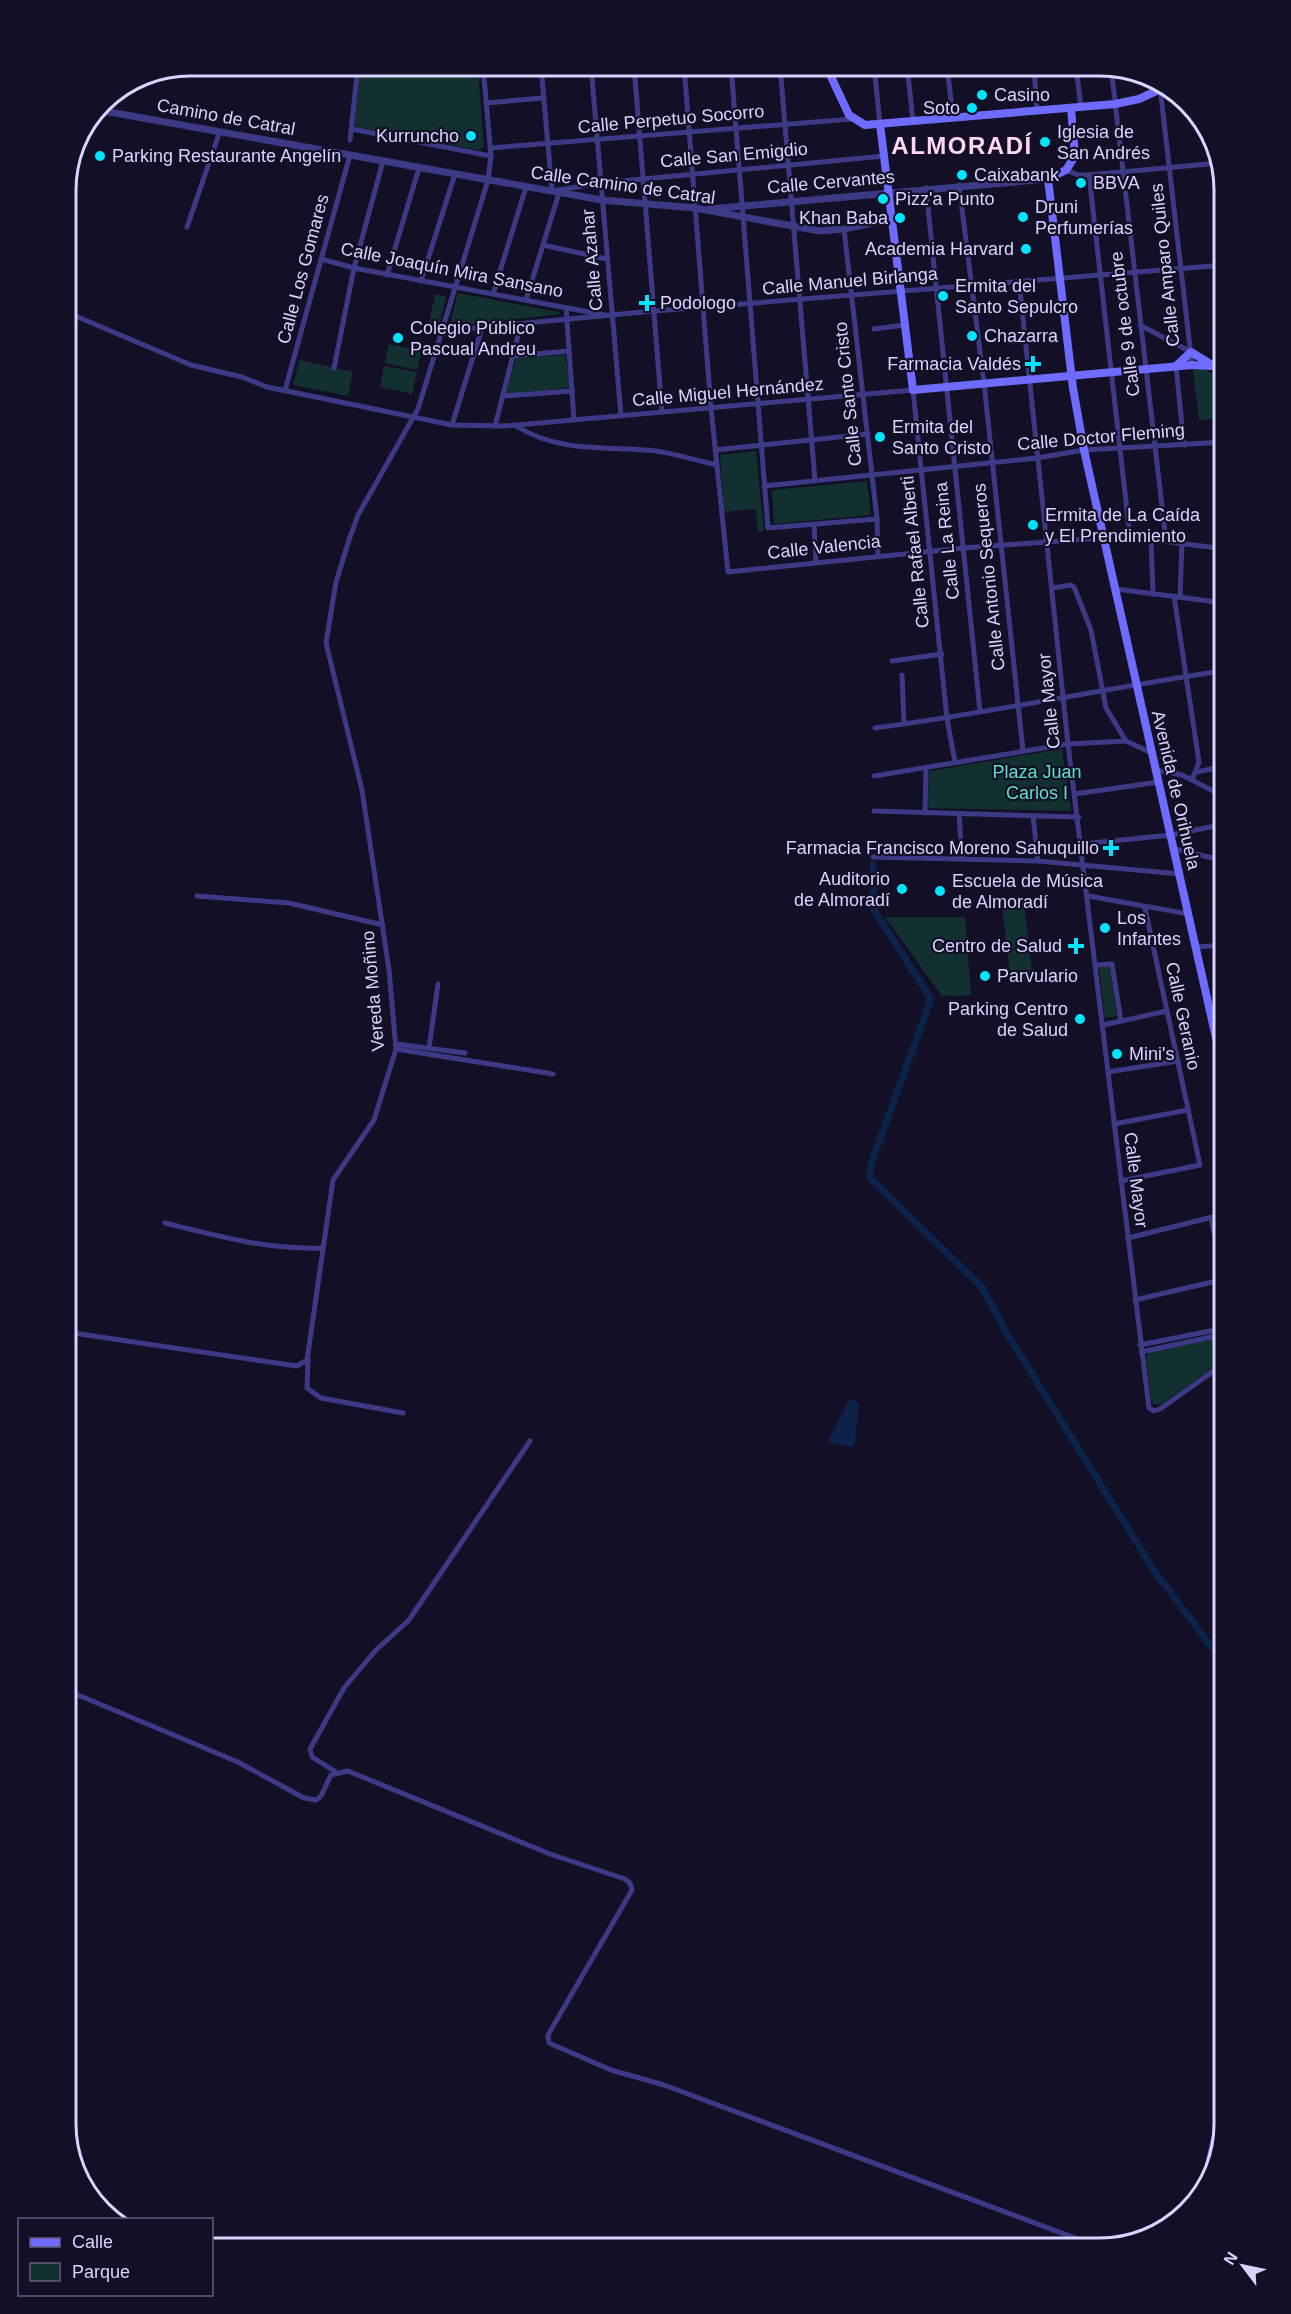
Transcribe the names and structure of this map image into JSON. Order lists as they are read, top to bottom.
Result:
{
  "streets": {
    "main road": ["Calle Miguel Hernández", "Calle Rafael Alberti", "Avenida de Orihuela"],
    "street": [
      "Camino de Catral",
      "Calle Perpetuo Socorro",
      "Calle San Emigdio",
      "Calle Cervantes",
      "Calle Camino de Catral",
      "Calle Azahar",
      "Calle Amparo Quiles",
      "Calle Los Gomares",
      "Calle Joaquín Mira Sansano",
      "Calle Manuel Birlanga",
      "Calle 9 de octubre",
      "Calle Santo Cristo",
      "Calle Doctor Fleming",
      "Calle La Reina",
      "Calle Valencia",
      "Calle Antonio Sequeros",
      "Calle Mayor",
      "Vereda Moñino",
      "Calle Geranio"
    ]
  },
  "crossings": [
    ["Camino de Catral", "Calle Camino de Catral"],
    ["Camino de Catral", "Calle Los Gomares"],
    ["Calle Perpetuo Socorro", "Calle Azahar"],
    ["Calle Perpetuo Socorro", "Vereda Moñino"],
    ["Calle San Emigdio", "Calle Camino de Catral"],
    ["Calle San Emigdio", "Calle Azahar"],
    ["Calle San Emigdio", "Calle Rafael Alberti"],
    ["Calle Cervantes", "Calle Camino de Catral"],
    ["Calle Cervantes", "Calle La Reina"],
    ["Calle Cervantes", "Calle Rafael Alberti"],
    ["Calle Cervantes", "Calle Antonio Sequeros"],
    ["Calle Cervantes", "Avenida de Orihuela"],
    ["Calle Camino de Catral", "Calle Azahar"],
    ["Calle Camino de Catral", "Calle Los Gomares"],
    ["Calle Camino de Catral", "Calle Santo Cristo"],
    ["Calle Camino de Catral", "Calle Rafael Alberti"],
    ["Calle Camino de Catral", "Vereda Moñino"],
    ["Calle Azahar", "Calle Joaquín Mira Sansano"],
    ["Calle Azahar", "Calle Manuel Birlanga"],
    ["Calle Azahar", "Calle Miguel Hernández"],
    ["Calle Amparo Quiles", "Calle Manuel Birlanga"],
    ["Calle Amparo Quiles", "Calle Miguel Hernández"],
    ["Calle Amparo Quiles", "Calle Doctor Fleming"],
    ["Calle Los Gomares", "Calle Joaquín Mira Sansano"],
    ["Calle Los Gomares", "Calle Miguel Hernández"],
    ["Calle Joaquín Mira Sansano", "Calle Manuel Birlanga"],
    ["Calle Joaquín Mira Sansano", "Vereda Moñino"],
    ["Calle Manuel Birlanga", "Calle 9 de octubre"],
    ["Calle Manuel Birlanga", "Calle Santo Cristo"],
    ["Calle Manuel Birlanga", "Calle La Reina"],
    ["Calle Manuel Birlanga", "Calle Rafael Alberti"],
    ["Calle Manuel Birlanga", "Calle Antonio Sequeros"],
    ["Calle Manuel Birlanga", "Calle Mayor"],
    ["Calle Manuel Birlanga", "Avenida de Orihuela"],
    ["Calle 9 de octubre", "Calle Miguel Hernández"],
    ["Calle 9 de octubre", "Calle Doctor Fleming"],
    ["Calle 9 de octubre", "Calle Valencia"],
    ["Calle Miguel Hernández", "Calle Santo Cristo"],
    ["Calle Miguel Hernández", "Calle La Reina"],
    ["Calle Miguel Hernández", "Calle Rafael Alberti"],
    ["Calle Miguel Hernández", "Calle Antonio Sequeros"],
    ["Calle Miguel Hernández", "Calle Mayor"],
    ["Calle Miguel Hernández", "Avenida de Orihuela"],
    ["Calle Miguel Hernández", "Vereda Moñino"],
    ["Calle Santo Cristo", "Calle Doctor Fleming"],
    ["Calle Santo Cristo", "Calle Valencia"],
    ["Calle Doctor Fleming", "Calle La Reina"],
    ["Calle Doctor Fleming", "Calle Rafael Alberti"],
    ["Calle Doctor Fleming", "Calle Antonio Sequeros"],
    ["Calle Doctor Fleming", "Calle Mayor"],
    ["Calle Doctor Fleming", "Avenida de Orihuela"],
    ["Calle La Reina", "Calle Valencia"],
    ["Calle Valencia", "Calle Rafael Alberti"],
    ["Calle Valencia", "Calle Antonio Sequeros"],
    ["Calle Valencia", "Calle Mayor"],
    ["Calle Valencia", "Avenida de Orihuela"],
    ["Calle Mayor", "Calle Geranio"]
  ],
  "districts": ["ALMORADÍ"],
  "parks": ["Plaza Juan Carlos I"],
  "places": {
    "other": [
      "Casino",
      "Soto",
      "Kurruncho",
      "Iglesia de San Andrés",
      "Parking Restaurante Angelín",
      "Caixabank",
      "BBVA",
      "Pizz'a Punto",
      "Druni Perfumerías",
      "Khan Baba",
      "Academia Harvard",
      "Ermita del Santo Sepulcro",
      "Chazarra",
      "Colegio Público Pascual Andreu",
      "Ermita del Santo Cristo",
      "Ermita de La Caída y El Prendimiento",
      "Auditorio de Almoradí",
      "Escuela de Música de Almoradí",
      "Los Infantes",
      "Parvulario",
      "Parking Centro de Salud",
      "Mini's"
    ],
    "health": [
      "Podologo",
      "Farmacia Valdés",
      "Farmacia Francisco Moreno Sahuquillo",
      "Centro de Salud"
    ]
  },
  "legend": ["Calle", "Parque"],
  "north": "top left"
}
